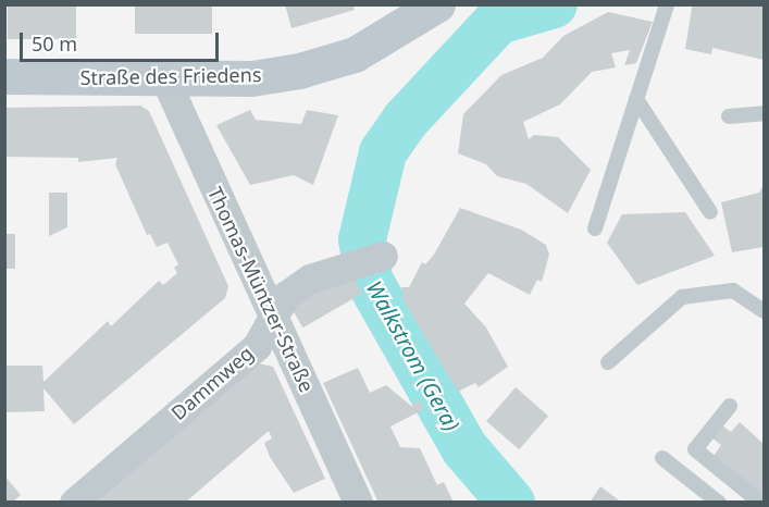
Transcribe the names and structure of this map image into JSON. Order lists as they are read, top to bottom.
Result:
{
  "streets": {
    "main road": ["Straße des Friedens"],
    "street": ["Thomas-Müntzer-Straße", "Dammweg"]
  },
  "crossings": [
    ["Straße des Friedens", "Thomas-Müntzer-Straße"],
    ["Thomas-Müntzer-Straße", "Dammweg"]
  ],
  "water": ["Walkstrom (Gera)"],
  "scale_bar": "50 m"
}
